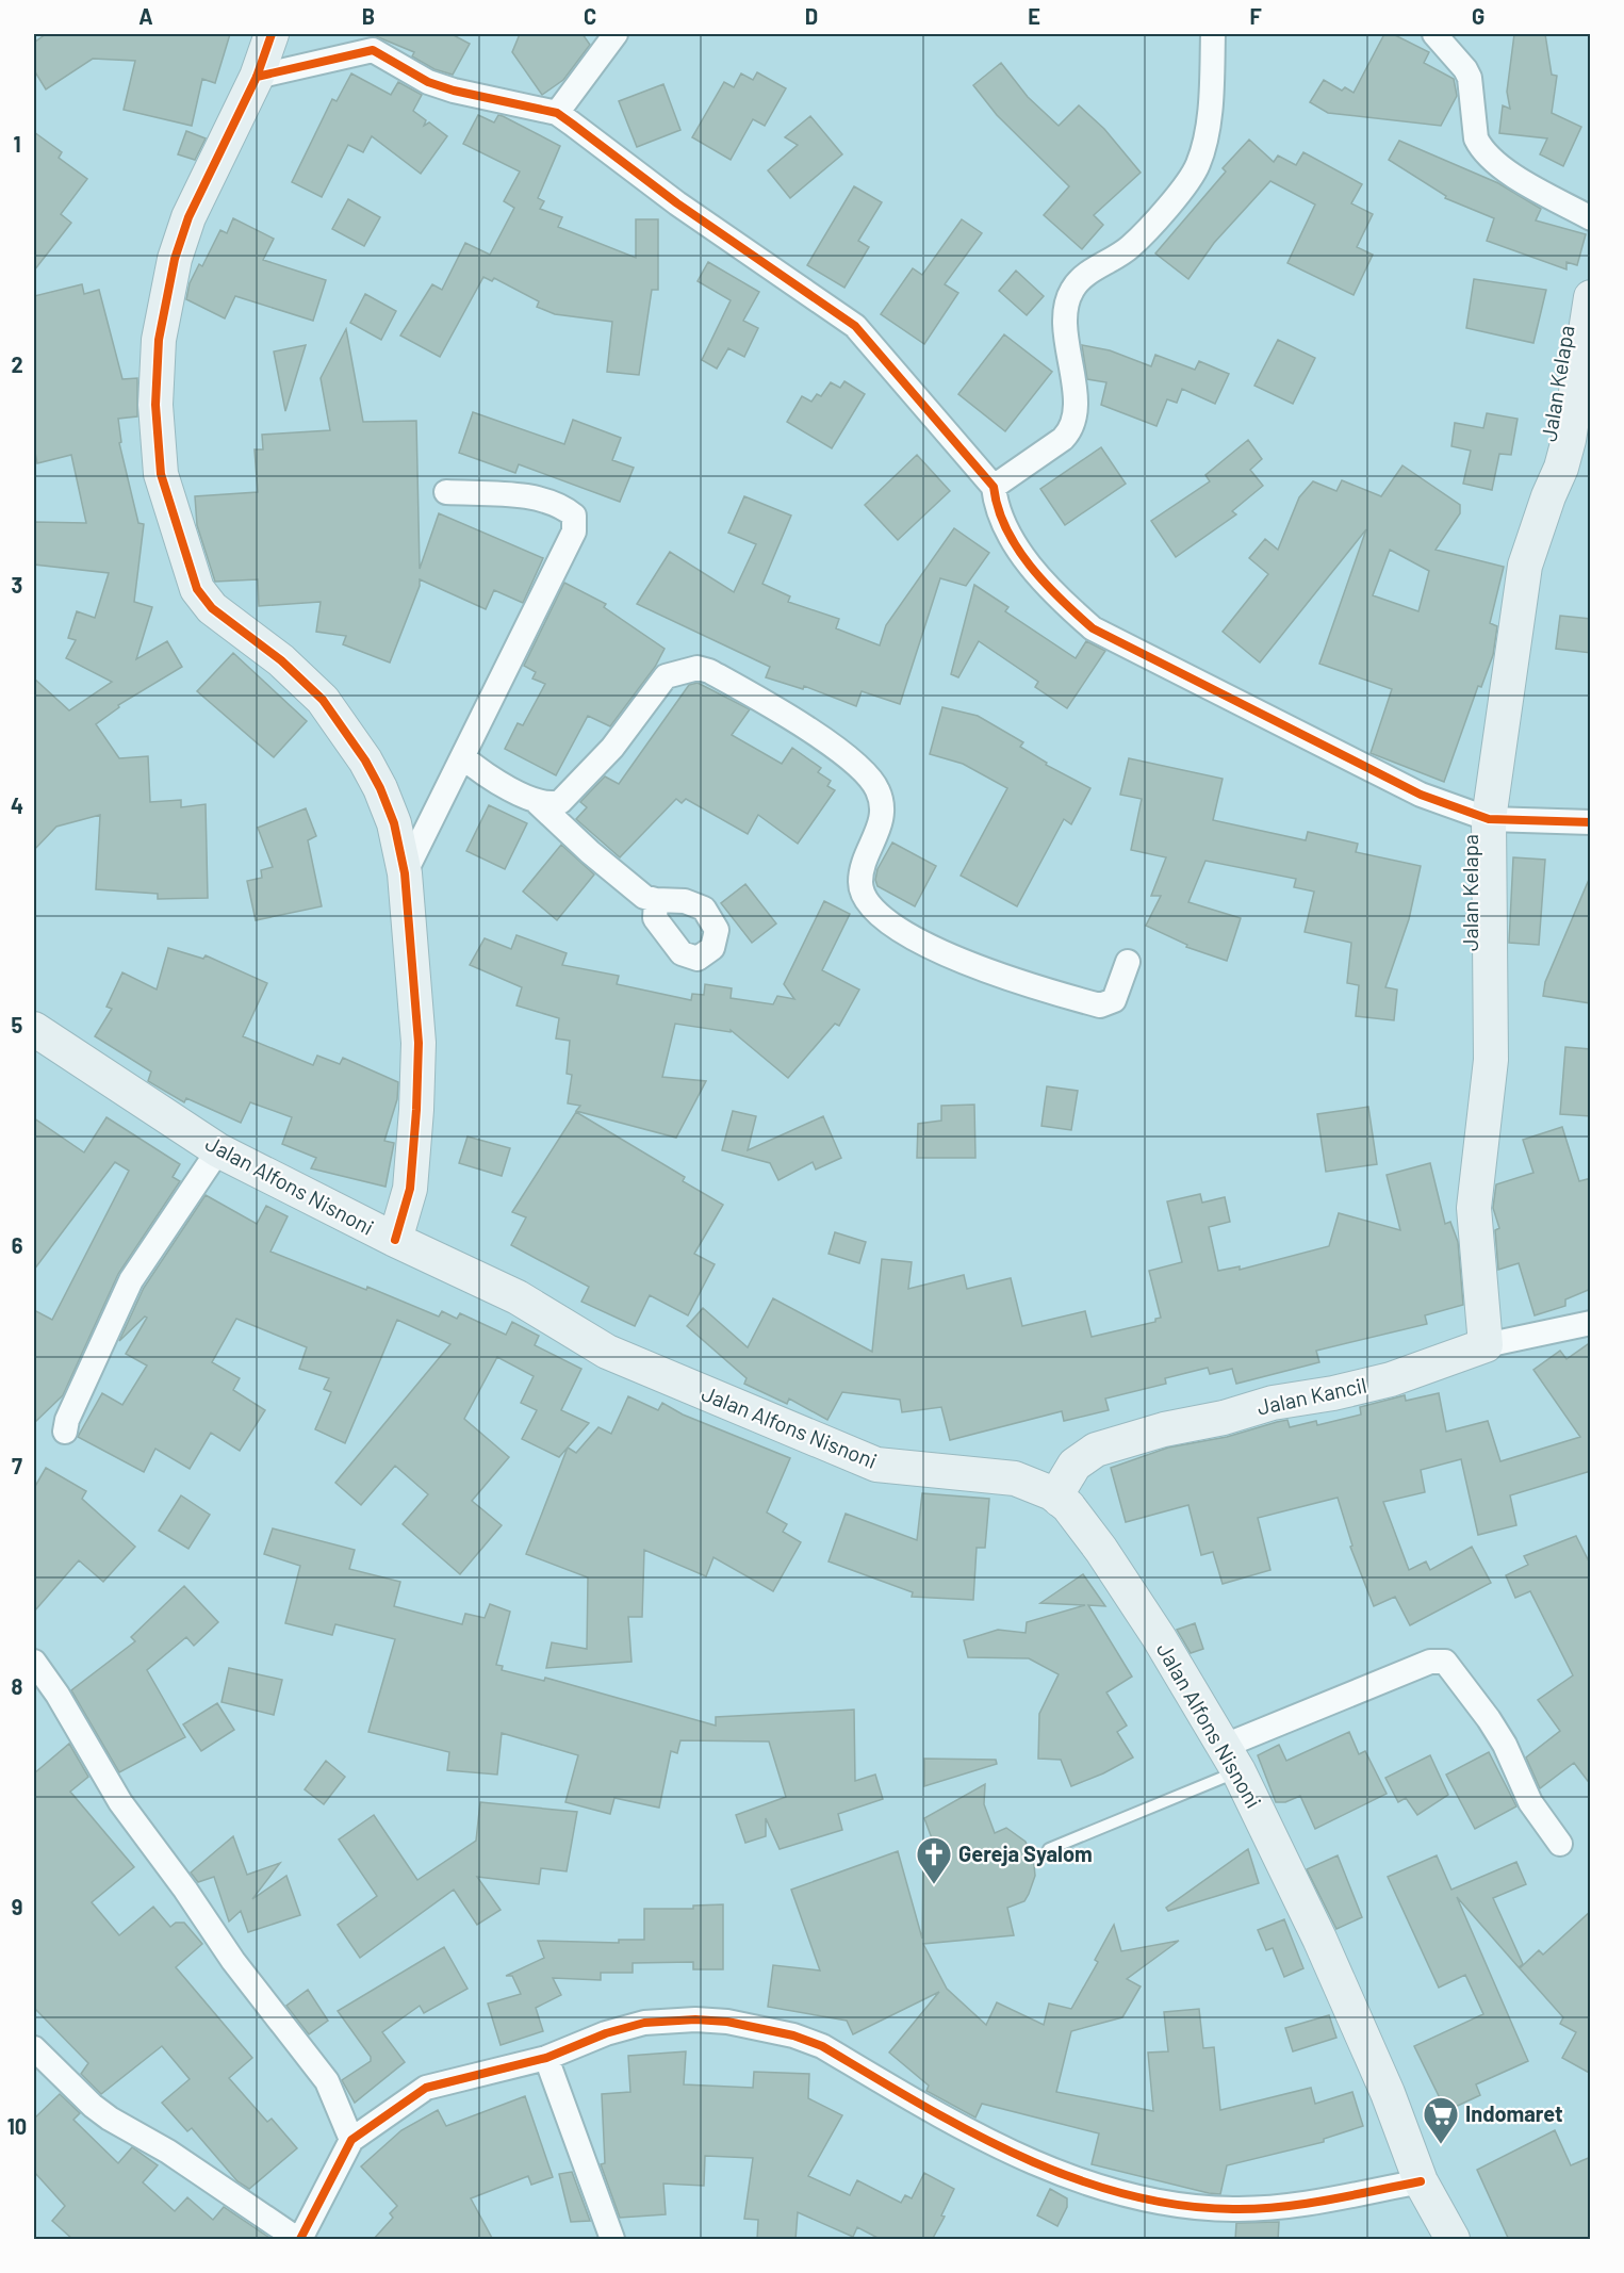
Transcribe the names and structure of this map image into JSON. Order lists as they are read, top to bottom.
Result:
{
  "streets": {
    "street": ["Jalan Kelapa", "Jalan Alfons Nisnoni", "Jalan Kancil"]
  },
  "crossings": [
    ["Jalan Kelapa", "Jalan Kancil"],
    ["Jalan Alfons Nisnoni", "Jalan Kancil"]
  ],
  "places": {
    "church": ["Gereja Syalom"],
    "supermarket": ["Indomaret"]
  },
  "grid": {
    "columns": [
      "A",
      "B",
      "C",
      "D",
      "E",
      "F",
      "G"
    ],
    "rows": [
      "1",
      "2",
      "3",
      "4",
      "5",
      "6",
      "7",
      "8",
      "9",
      "10"
    ]
  }
}
